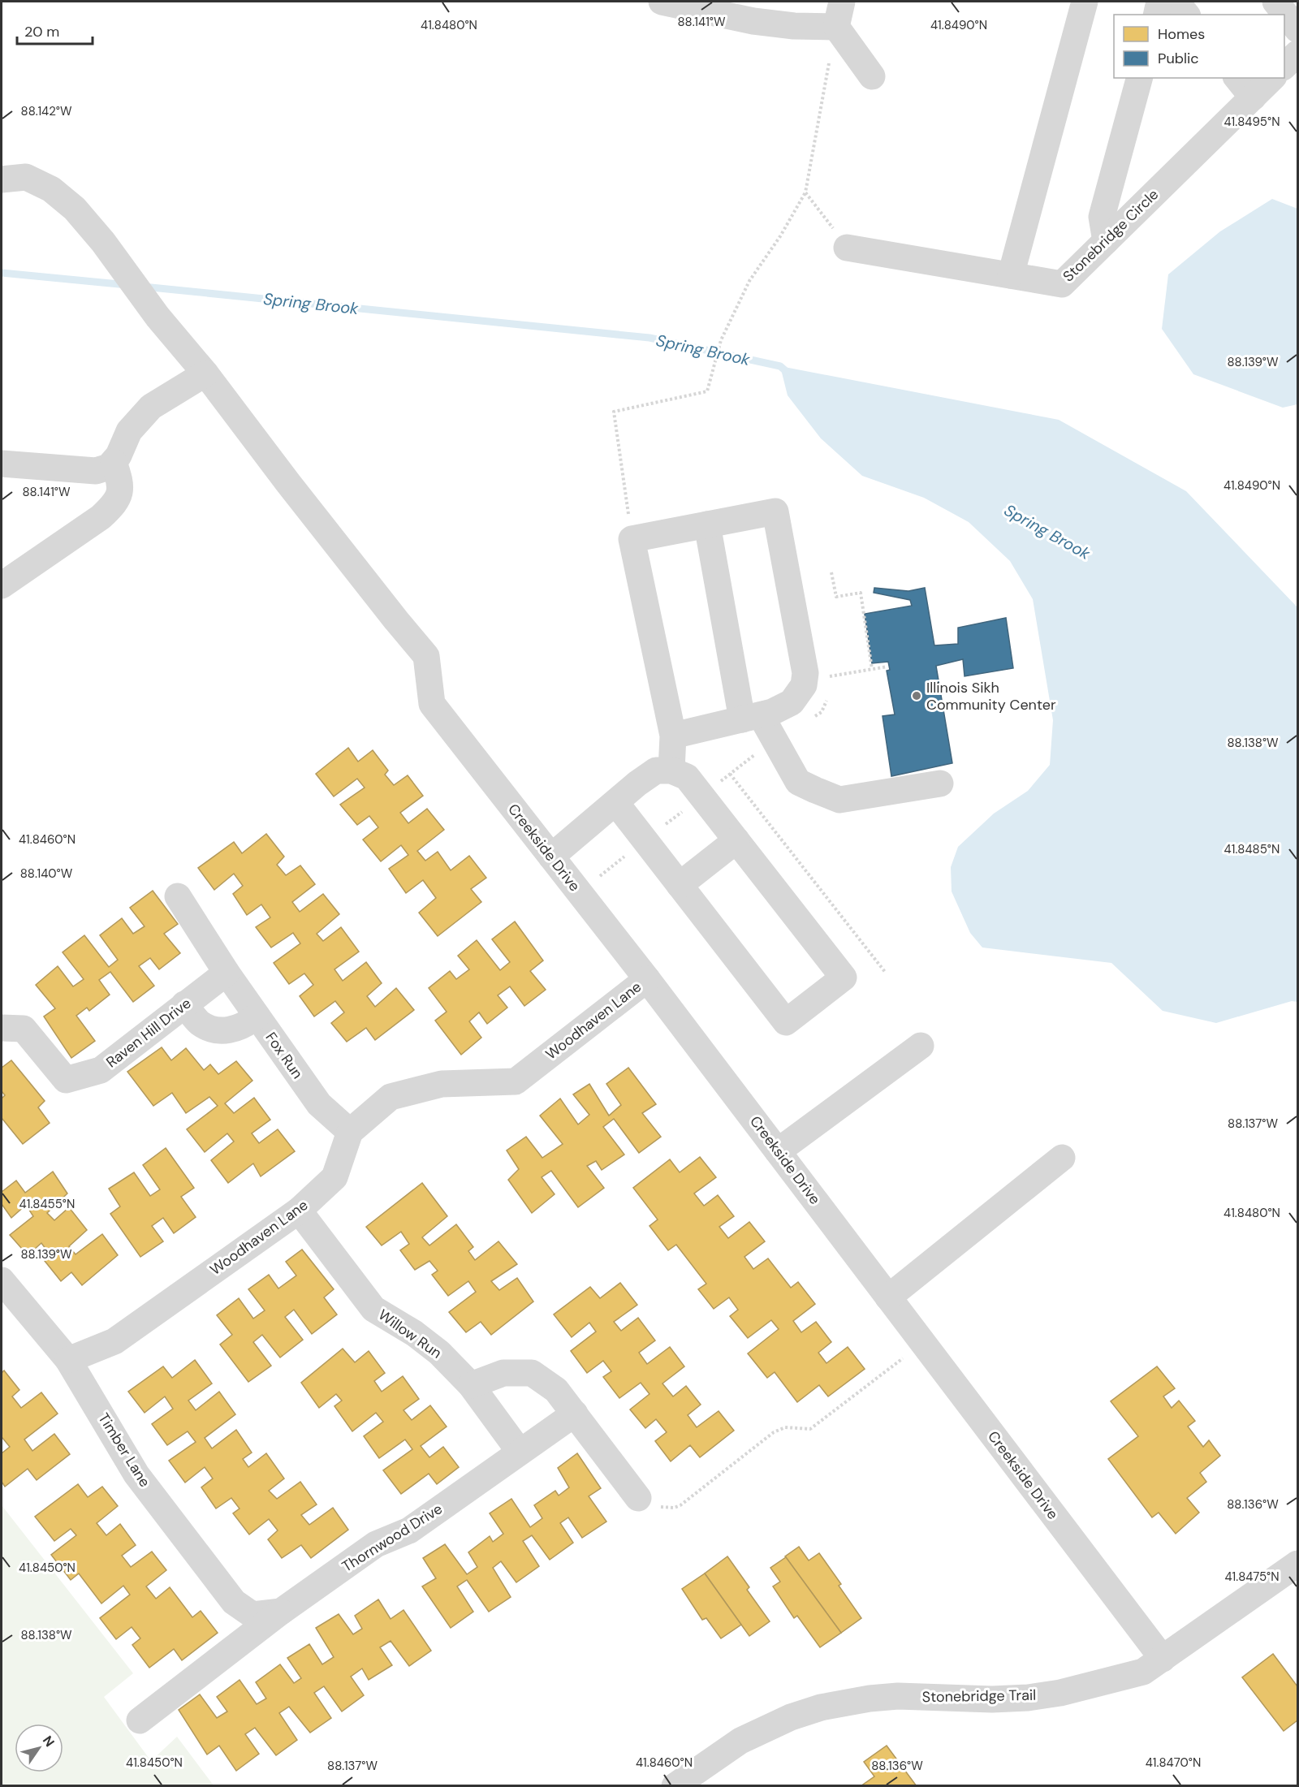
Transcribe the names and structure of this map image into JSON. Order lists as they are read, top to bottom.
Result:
{
  "streets": {
    "street": [
      "Stonebridge Circle",
      "Creekside Drive",
      "Woodhaven Lane",
      "Raven Hill Drive",
      "Fox Run",
      "Willow Run",
      "Timber Lane",
      "Thornwood Drive",
      "Stonebridge Trail"
    ]
  },
  "crossings": [
    ["Creekside Drive", "Woodhaven Lane"],
    ["Creekside Drive", "Stonebridge Trail"],
    ["Woodhaven Lane", "Fox Run"],
    ["Woodhaven Lane", "Willow Run"],
    ["Woodhaven Lane", "Timber Lane"],
    ["Raven Hill Drive", "Fox Run"],
    ["Willow Run", "Thornwood Drive"],
    ["Timber Lane", "Thornwood Drive"]
  ],
  "water": ["Spring Brook"],
  "places": ["Illinois Sikh Community Center"],
  "legend": ["Homes", "Public"],
  "scale_bar": "20 m",
  "north": "top right",
  "coordinates": [
    "88.141°W",
    "41.8480°N",
    "41.8490°N",
    "88.142°W",
    "41.8495°N",
    "88.139°W",
    "88.138°W",
    "41.8460°N",
    "41.8485°N",
    "88.140°W",
    "88.137°W",
    "41.8455°N",
    "88.136°W",
    "41.8450°N",
    "41.8475°N",
    "41.8470°N"
  ]
}
